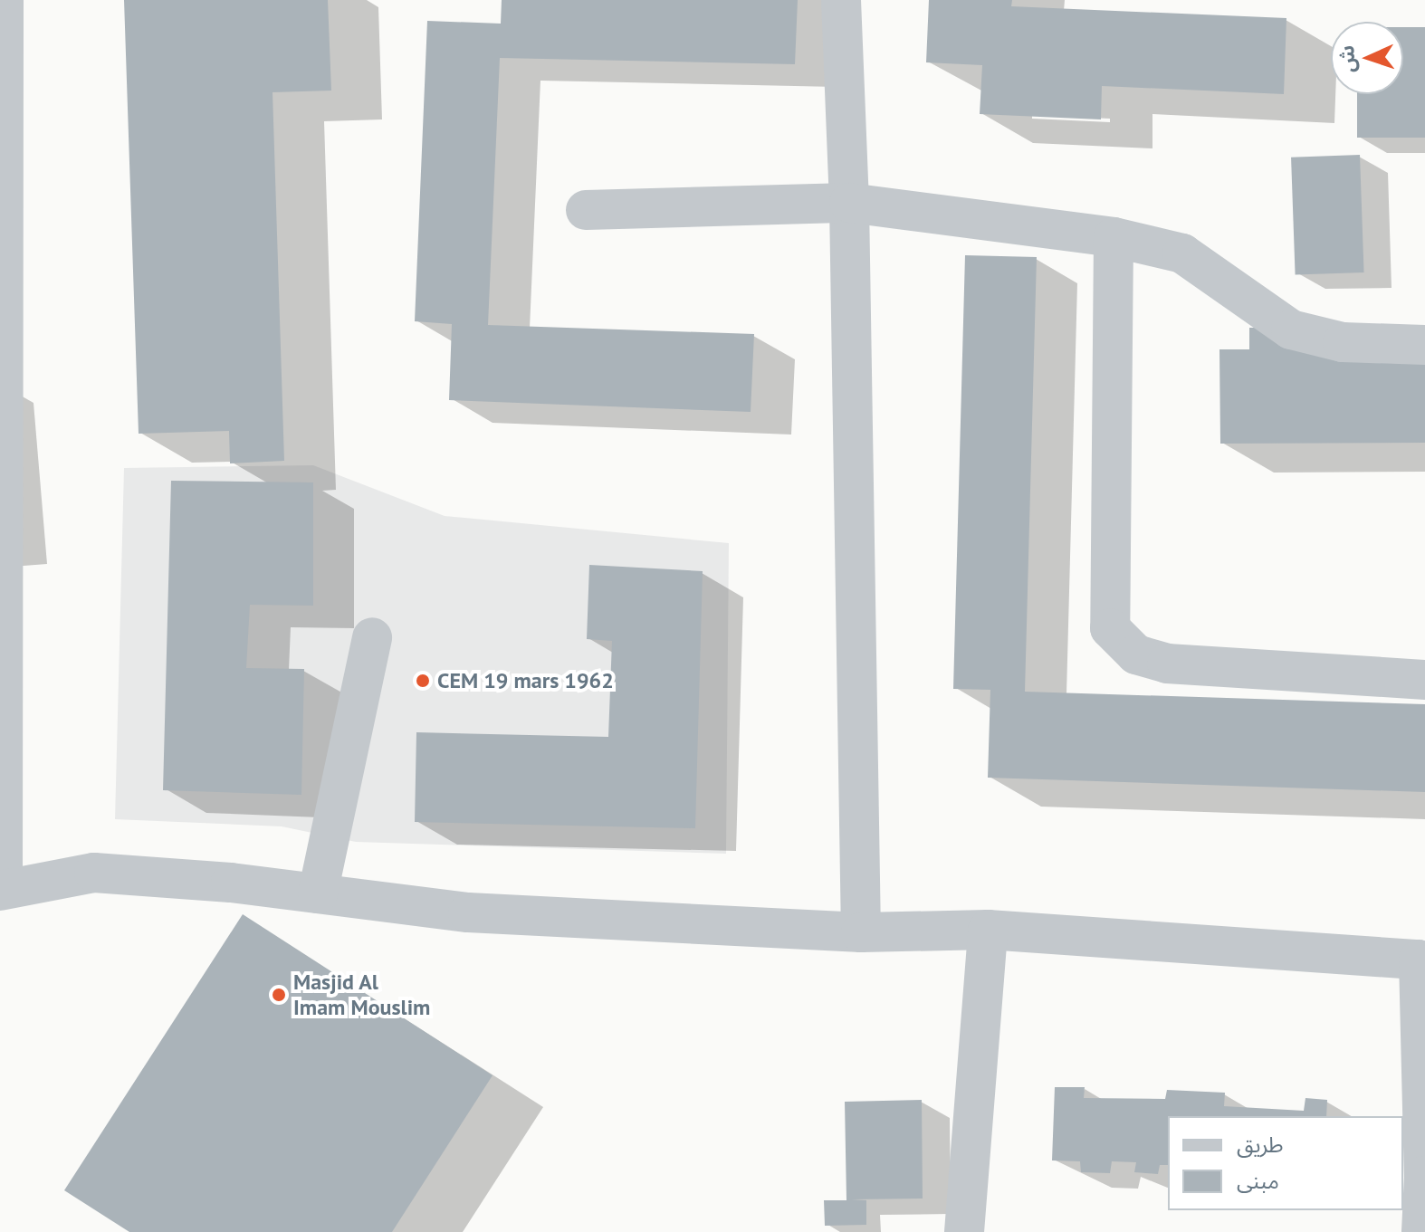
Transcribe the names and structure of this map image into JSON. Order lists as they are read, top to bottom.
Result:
{
  "places": ["CEM 19 mars 1962", "Masjid Al Imam Mouslim"],
  "legend": ["طريق", "مبنى"],
  "north": "left"
}
